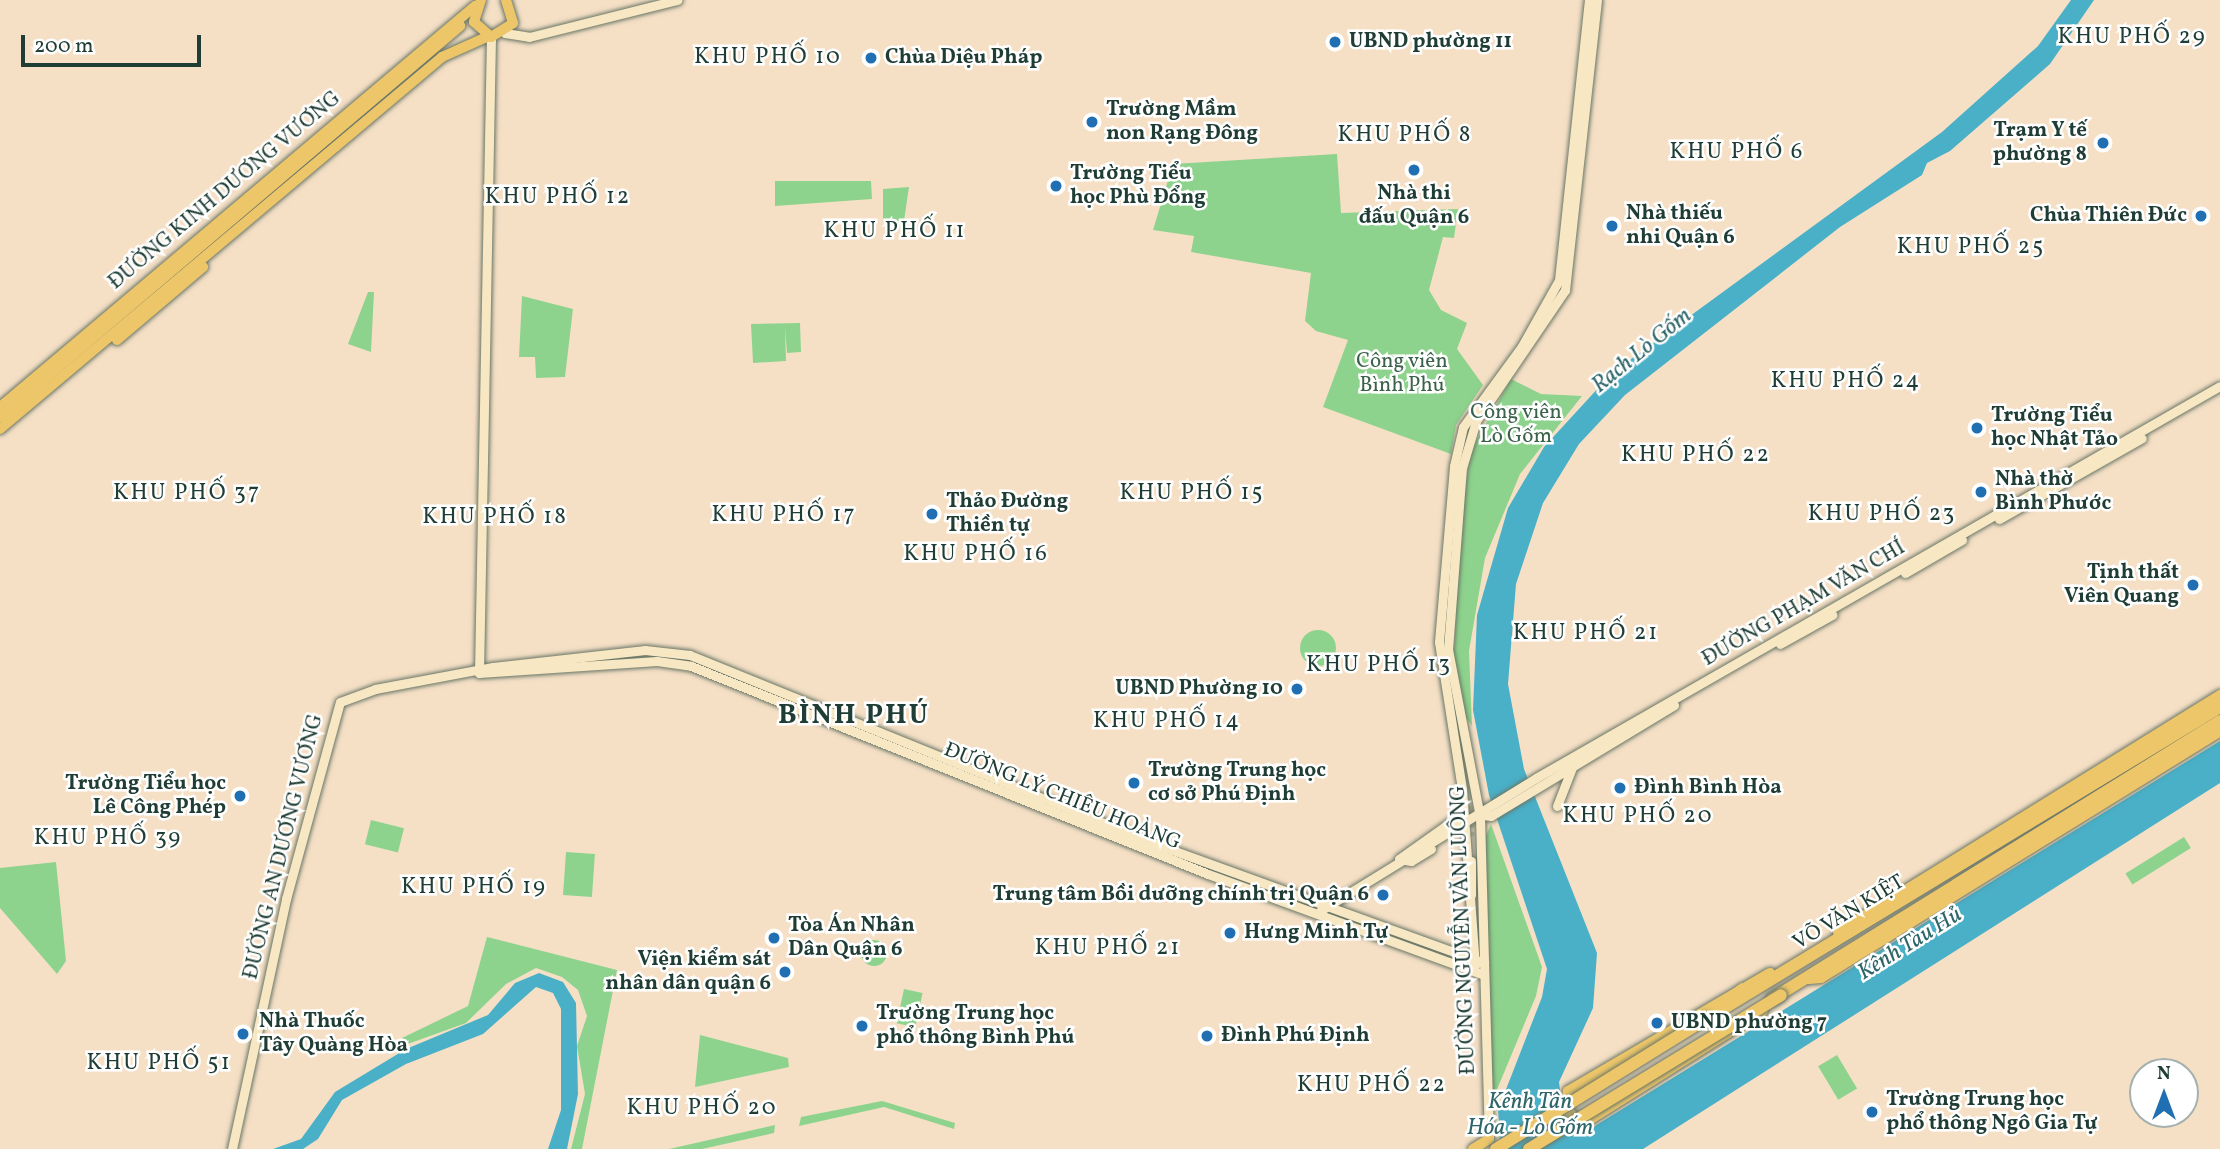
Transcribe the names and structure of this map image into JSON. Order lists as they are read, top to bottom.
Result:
{
  "streets": {
    "highway": ["VÕ VĂN KIỆT"],
    "main road": [
      "ĐƯỜNG KINH DƯƠNG VƯƠNG",
      "ĐƯỜNG PHẠM VĂN CHÍ",
      "ĐƯỜNG LÝ CHIÊU HOÀNG",
      "ĐƯỜNG AN DƯƠNG VƯƠNG",
      "ĐƯỜNG NGUYỄN VĂN LUÔNG"
    ]
  },
  "crossings": [
    ["ĐƯỜNG PHẠM VĂN CHÍ", "ĐƯỜNG LÝ CHIÊU HOÀNG"],
    ["ĐƯỜNG PHẠM VĂN CHÍ", "ĐƯỜNG NGUYỄN VĂN LUÔNG"],
    ["ĐƯỜNG LÝ CHIÊU HOÀNG", "ĐƯỜNG AN DƯƠNG VƯƠNG"],
    ["ĐƯỜNG LÝ CHIÊU HOÀNG", "ĐƯỜNG NGUYỄN VĂN LUÔNG"],
    ["VÕ VĂN KIỆT", "ĐƯỜNG NGUYỄN VĂN LUÔNG"]
  ],
  "districts": [
    "KHU PHỐ 29",
    "KHU PHỐ 10",
    "KHU PHỐ 8",
    "KHU PHỐ 6",
    "KHU PHỐ 12",
    "KHU PHỐ 11",
    "KHU PHỐ 25",
    "KHU PHỐ 24",
    "KHU PHỐ 22",
    "KHU PHỐ 37",
    "KHU PHỐ 15",
    "KHU PHỐ 23",
    "KHU PHỐ 17",
    "KHU PHỐ 18",
    "KHU PHỐ 16",
    "KHU PHỐ 21",
    "KHU PHỐ 13",
    "BÌNH PHÚ",
    "KHU PHỐ 14",
    "KHU PHỐ 20",
    "KHU PHỐ 39",
    "KHU PHỐ 19",
    "KHU PHỐ 21",
    "KHU PHỐ 51",
    "KHU PHỐ 22",
    "KHU PHỐ 20"
  ],
  "water": ["Rạch Lò Gốm", "Kênh Tàu Hủ", "Kênh Tân Hóa - Lò Gốm"],
  "parks": ["Công viên Bình Phú", "Công viên Lò Gốm"],
  "places": [
    "UBND phường 11",
    "Chùa Diệu Pháp",
    "Trường Mầm non Rạng Đông",
    "Trạm Y tế phường 8",
    "Nhà thi đấu Quận 6",
    "Trường Tiểu học Phù Đổng",
    "Chùa Thiên Đức",
    "Nhà thiếu nhi Quận 6",
    "Trường Tiểu học Nhật Tảo",
    "Nhà thờ Bình Phước",
    "Thảo Đường Thiền tự",
    "Tịnh thất Viên Quang",
    "UBND Phường 10",
    "Trường Trung học cơ sở Phú Định",
    "Đình Bình Hòa",
    "Trường Tiểu học Lê Công Phép",
    "Trung tâm Bồi dưỡng chính trị Quận 6",
    "Hưng Minh Tự",
    "Tòa Án Nhân Dân Quận 6",
    "Viện kiểm sát nhân dân quận 6",
    "UBND phường 7",
    "Trường Trung học phổ thông Bình Phú",
    "Nhà Thuốc Tây Quàng Hòa",
    "Đình Phú Định",
    "Trường Trung học phổ thông Ngô Gia Tự"
  ],
  "scale_bar": "200 m",
  "north": "top"
}
